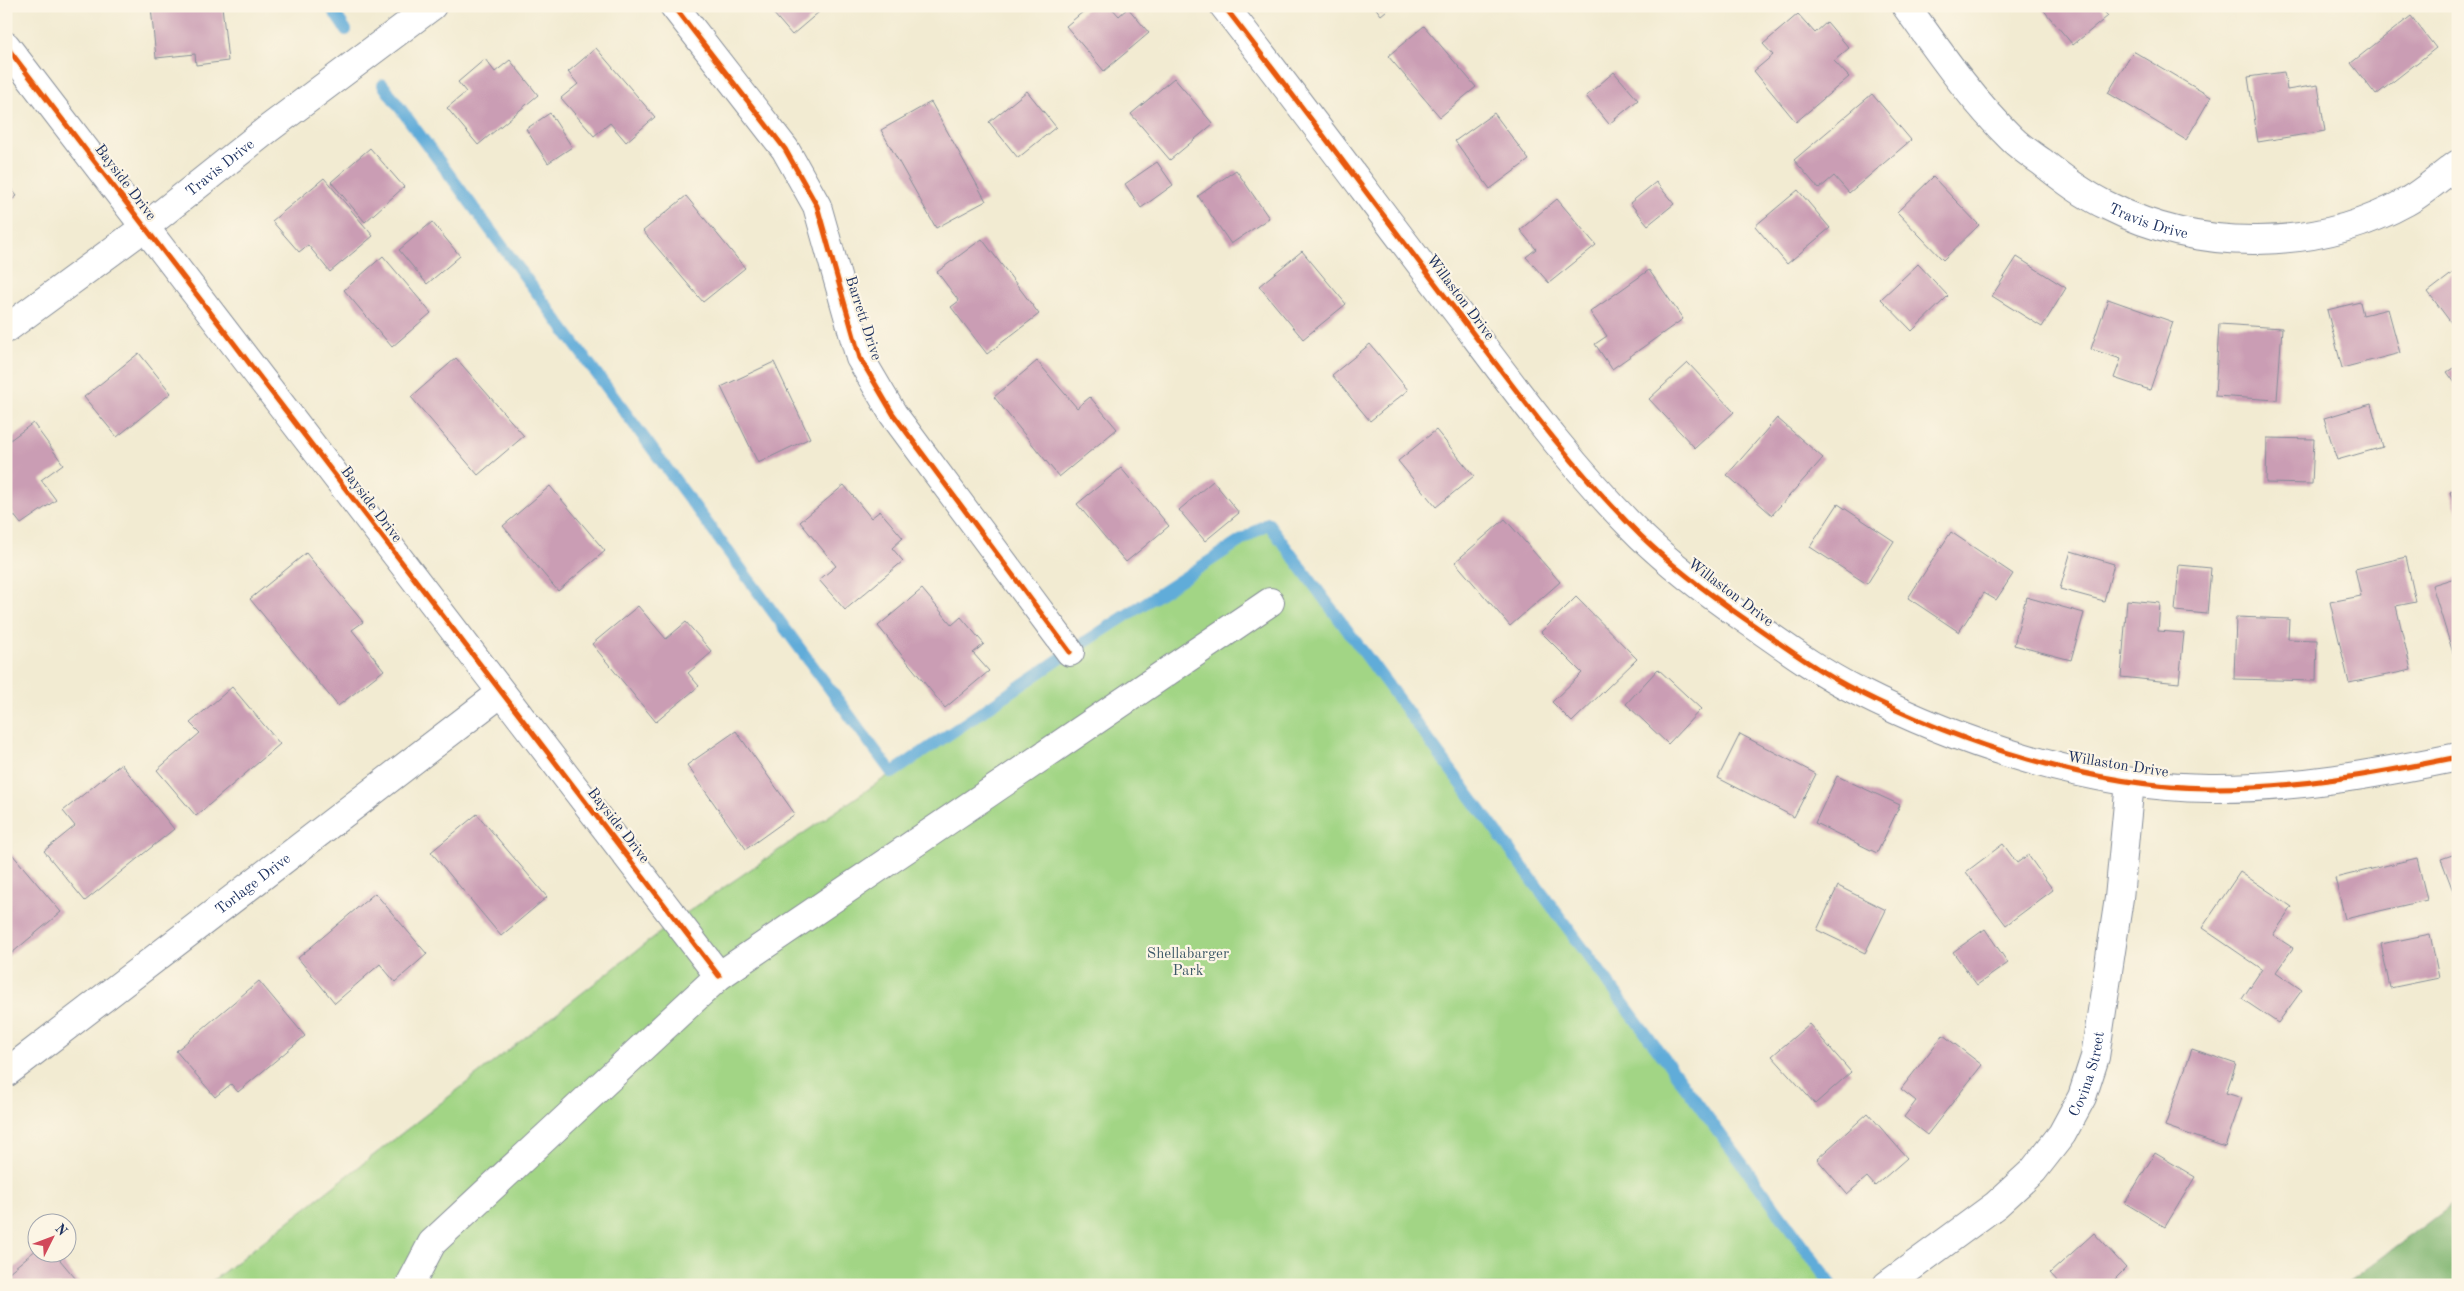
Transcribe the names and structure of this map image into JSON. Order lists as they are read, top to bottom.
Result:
{
  "streets": {
    "street": [
      "Travis Drive",
      "Bayside Drive",
      "Willaston Drive",
      "Barrett Drive",
      "Torlage Drive",
      "Covina Street"
    ]
  },
  "crossings": [
    ["Travis Drive", "Bayside Drive"],
    ["Bayside Drive", "Torlage Drive"],
    ["Willaston Drive", "Covina Street"]
  ],
  "parks": ["Shellabarger Park"],
  "north": "top right"
}
